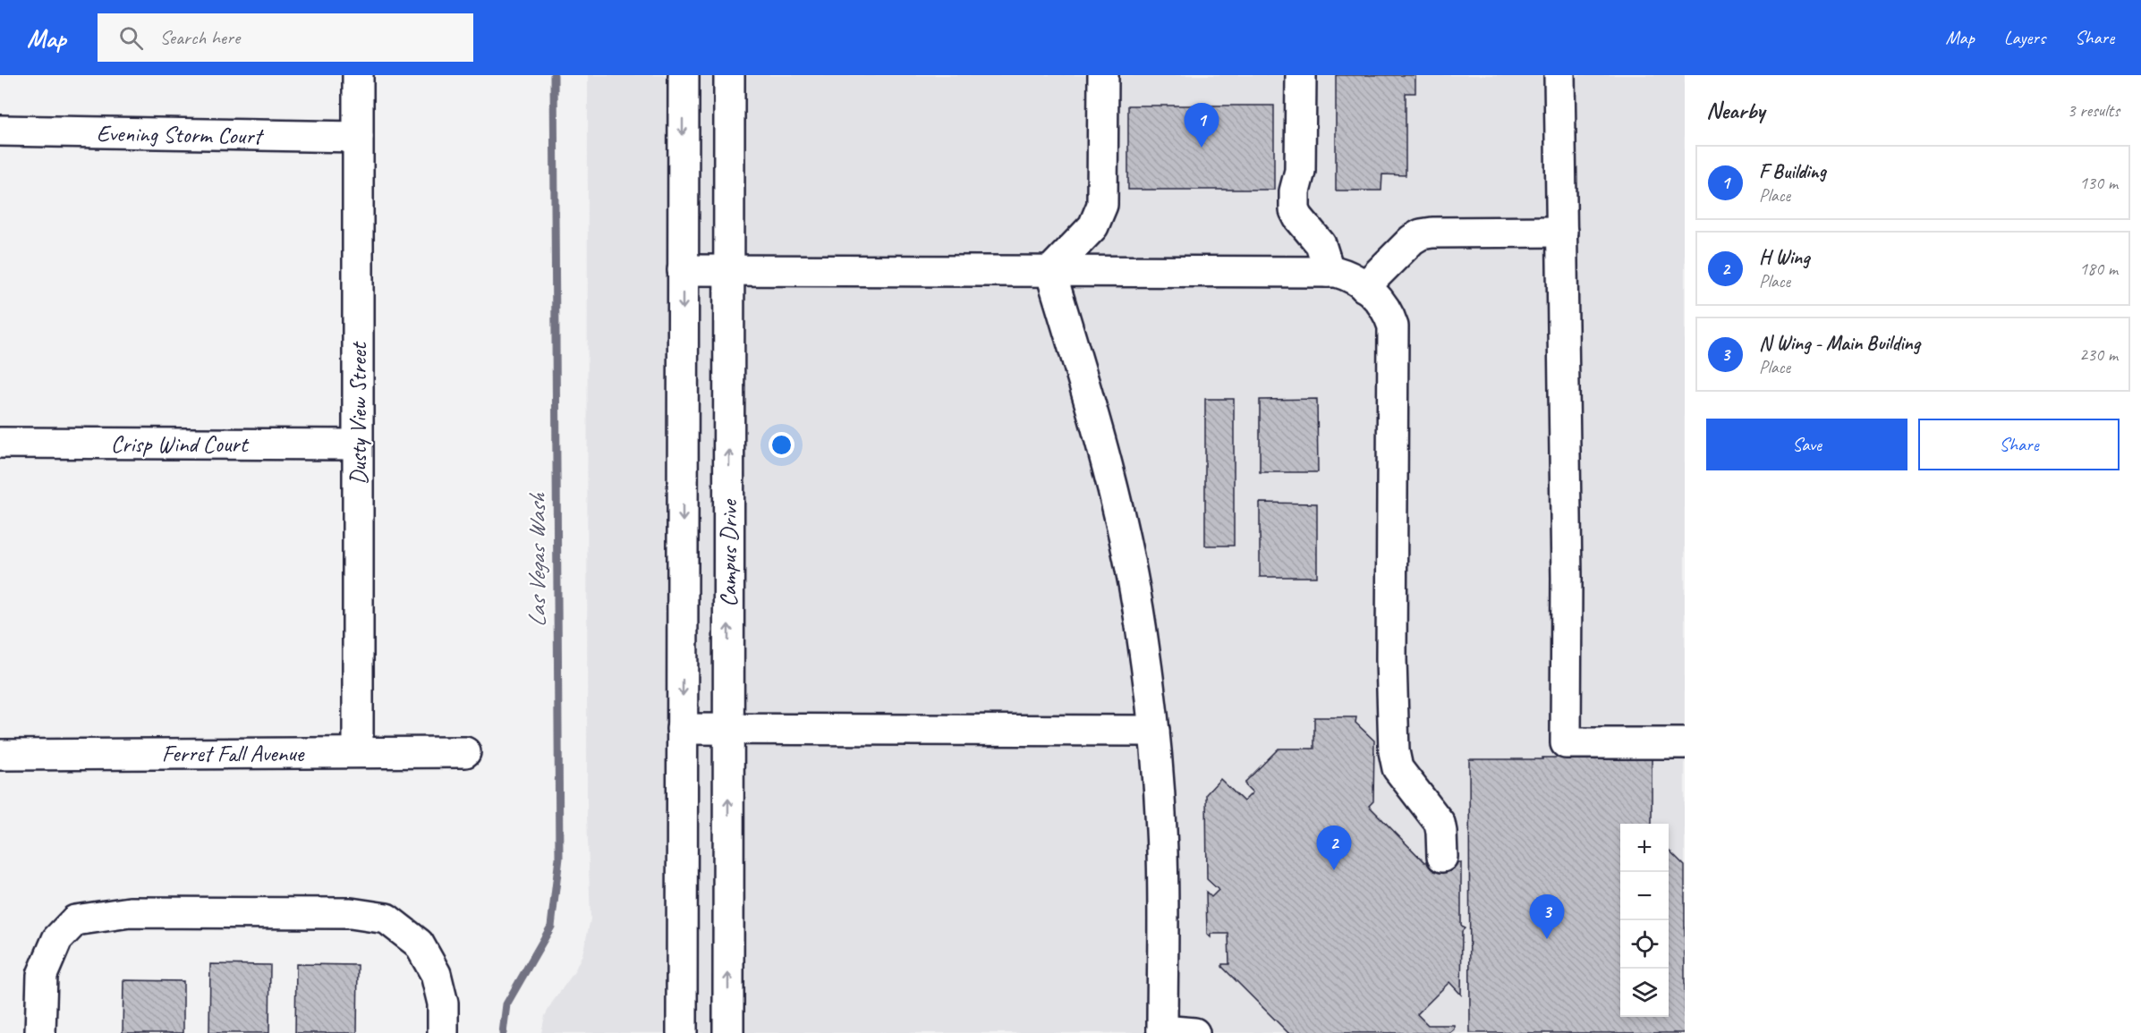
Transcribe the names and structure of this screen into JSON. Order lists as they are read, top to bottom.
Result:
{
  "streets": {
    "street": [
      "Evening Storm Court",
      "Dusty View Street",
      "Crisp Wind Court",
      "Campus Drive",
      "Ferret Fall Avenue"
    ]
  },
  "crossings": [
    ["Evening Storm Court", "Dusty View Street"],
    ["Dusty View Street", "Crisp Wind Court"],
    ["Dusty View Street", "Ferret Fall Avenue"]
  ],
  "water": ["Las Vegas Wash"],
  "page": {
    "header": "Map",
    "search": "Search here",
    "nav": ["Map", "Layers", "Share"],
    "heading": ["Nearby", "3 results"],
    "pins": ["1", "2", "3"],
    "list": [
      {
        "mark": "1",
        "name": "F Building",
        "note": "Place",
        "value": "130 m"
      },
      {
        "mark": "2",
        "name": "H Wing",
        "note": "Place",
        "value": "180 m"
      },
      {
        "mark": "3",
        "name": "N Wing - Main Building",
        "note": "Place",
        "value": "230 m"
      }
    ],
    "buttons": ["Save", "Share"],
    "map_buttons": ["+", "−"]
  }
}
